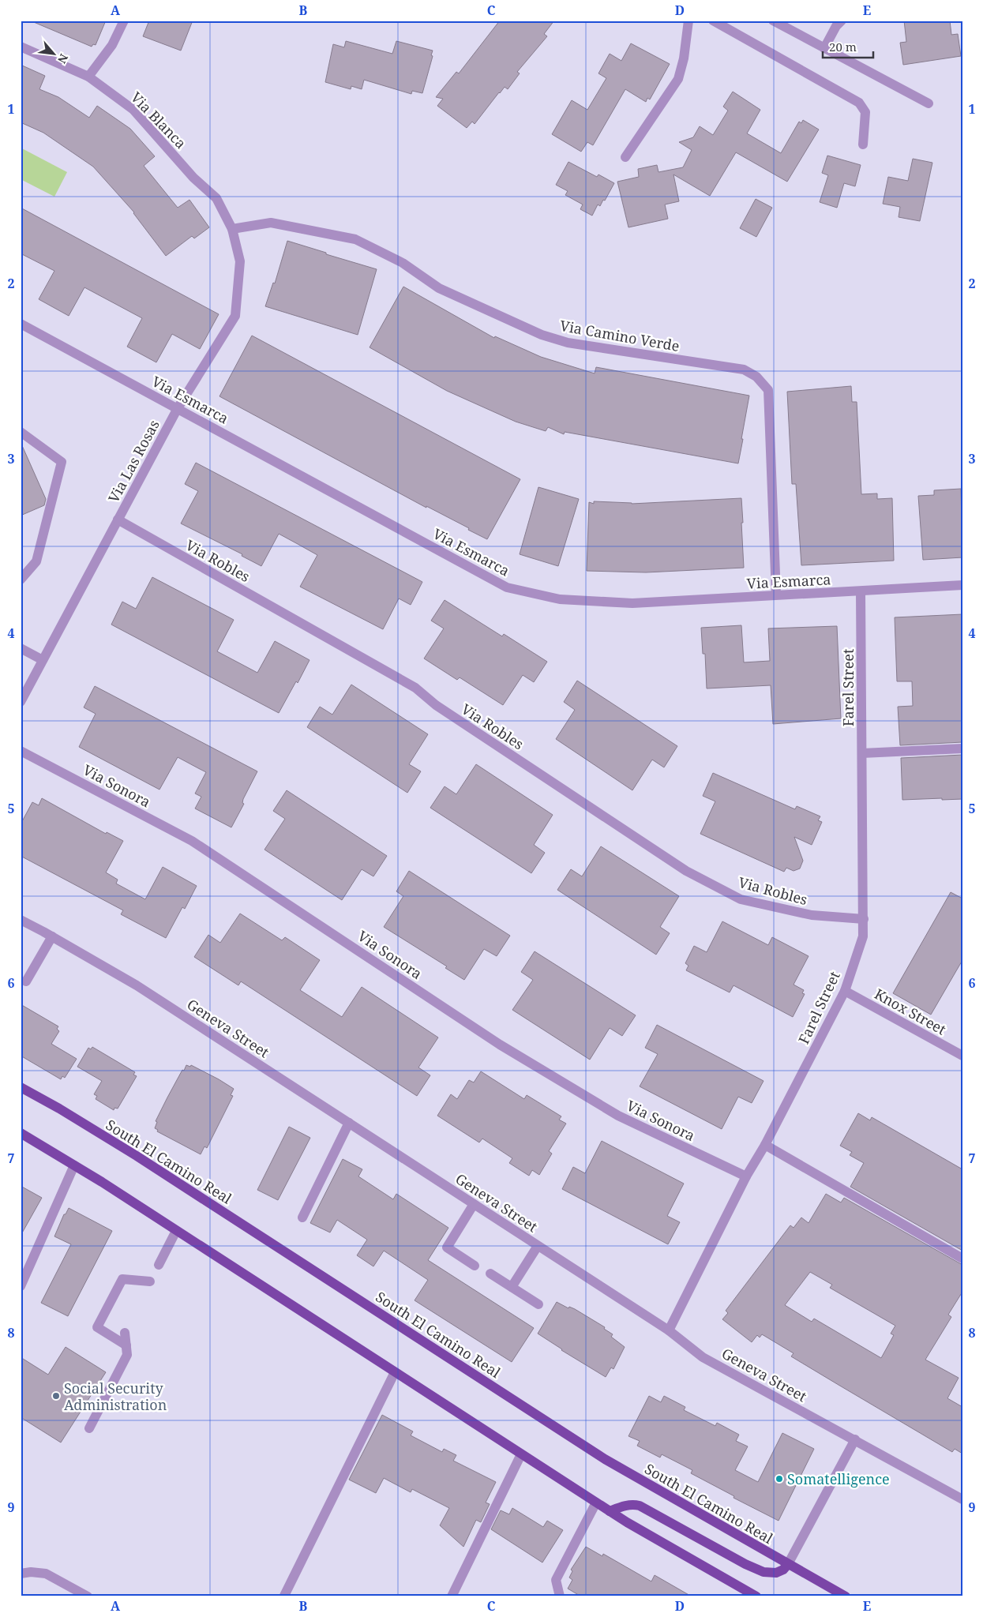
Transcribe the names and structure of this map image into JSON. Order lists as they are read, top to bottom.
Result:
{
  "streets": {
    "main road": ["South El Camino Real"],
    "street": [
      "Via Blanca",
      "Via Camino Verde",
      "Via Esmarca",
      "Via Las Rosas",
      "Via Robles",
      "Farel Street",
      "Via Sonora",
      "Knox Street",
      "Geneva Street"
    ]
  },
  "crossings": [
    ["Via Blanca", "Via Camino Verde"],
    ["Via Blanca", "Via Las Rosas"],
    ["Via Camino Verde", "Via Esmarca"],
    ["Via Camino Verde", "Via Las Rosas"],
    ["Via Esmarca", "Via Las Rosas"],
    ["Via Esmarca", "Farel Street"],
    ["Via Las Rosas", "Via Robles"],
    ["Via Robles", "Farel Street"],
    ["Farel Street", "Via Sonora"],
    ["Farel Street", "Knox Street"],
    ["Farel Street", "Geneva Street"]
  ],
  "places": ["Social Security Administration", "Somatelligence"],
  "scale_bar": "20 m",
  "north": "bottom right",
  "grid": {
    "columns": [
      "A",
      "B",
      "C",
      "D",
      "E"
    ],
    "rows": [
      "1",
      "2",
      "3",
      "4",
      "5",
      "6",
      "7",
      "8",
      "9"
    ]
  }
}
